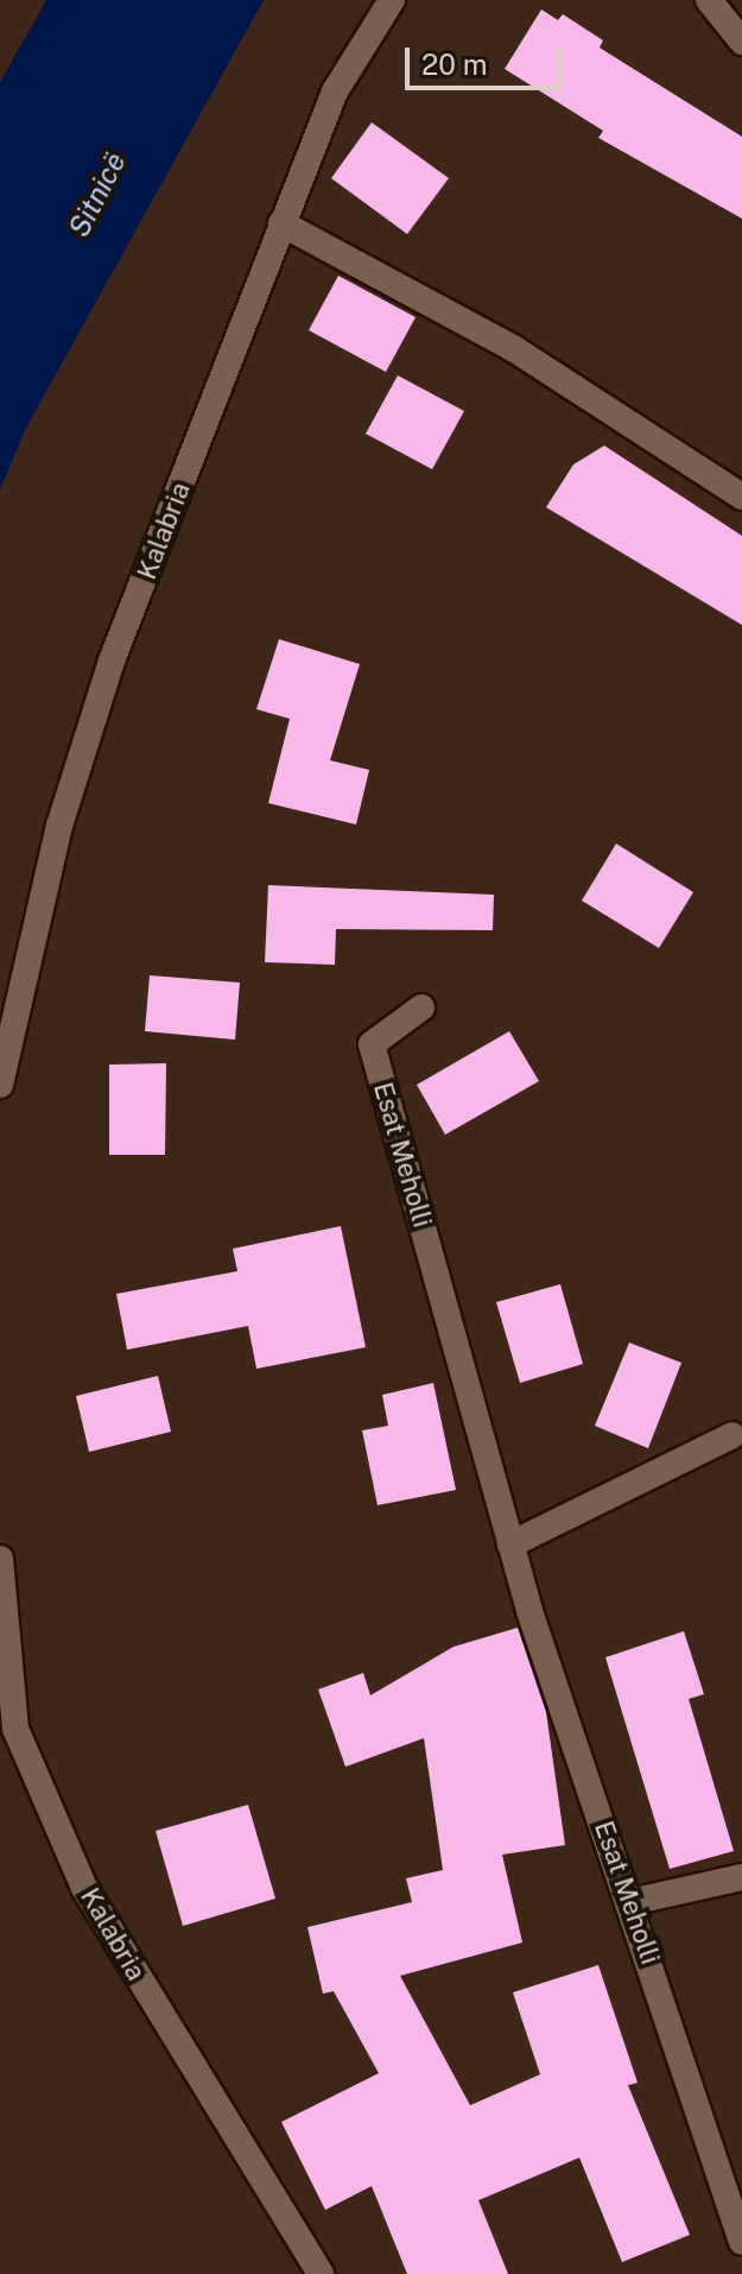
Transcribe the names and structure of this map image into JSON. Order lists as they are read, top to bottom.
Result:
{
  "streets": {
    "street": ["Kalabria", "Esat Meholli"]
  },
  "water": ["Sitnicë"],
  "scale_bar": "20 m"
}
